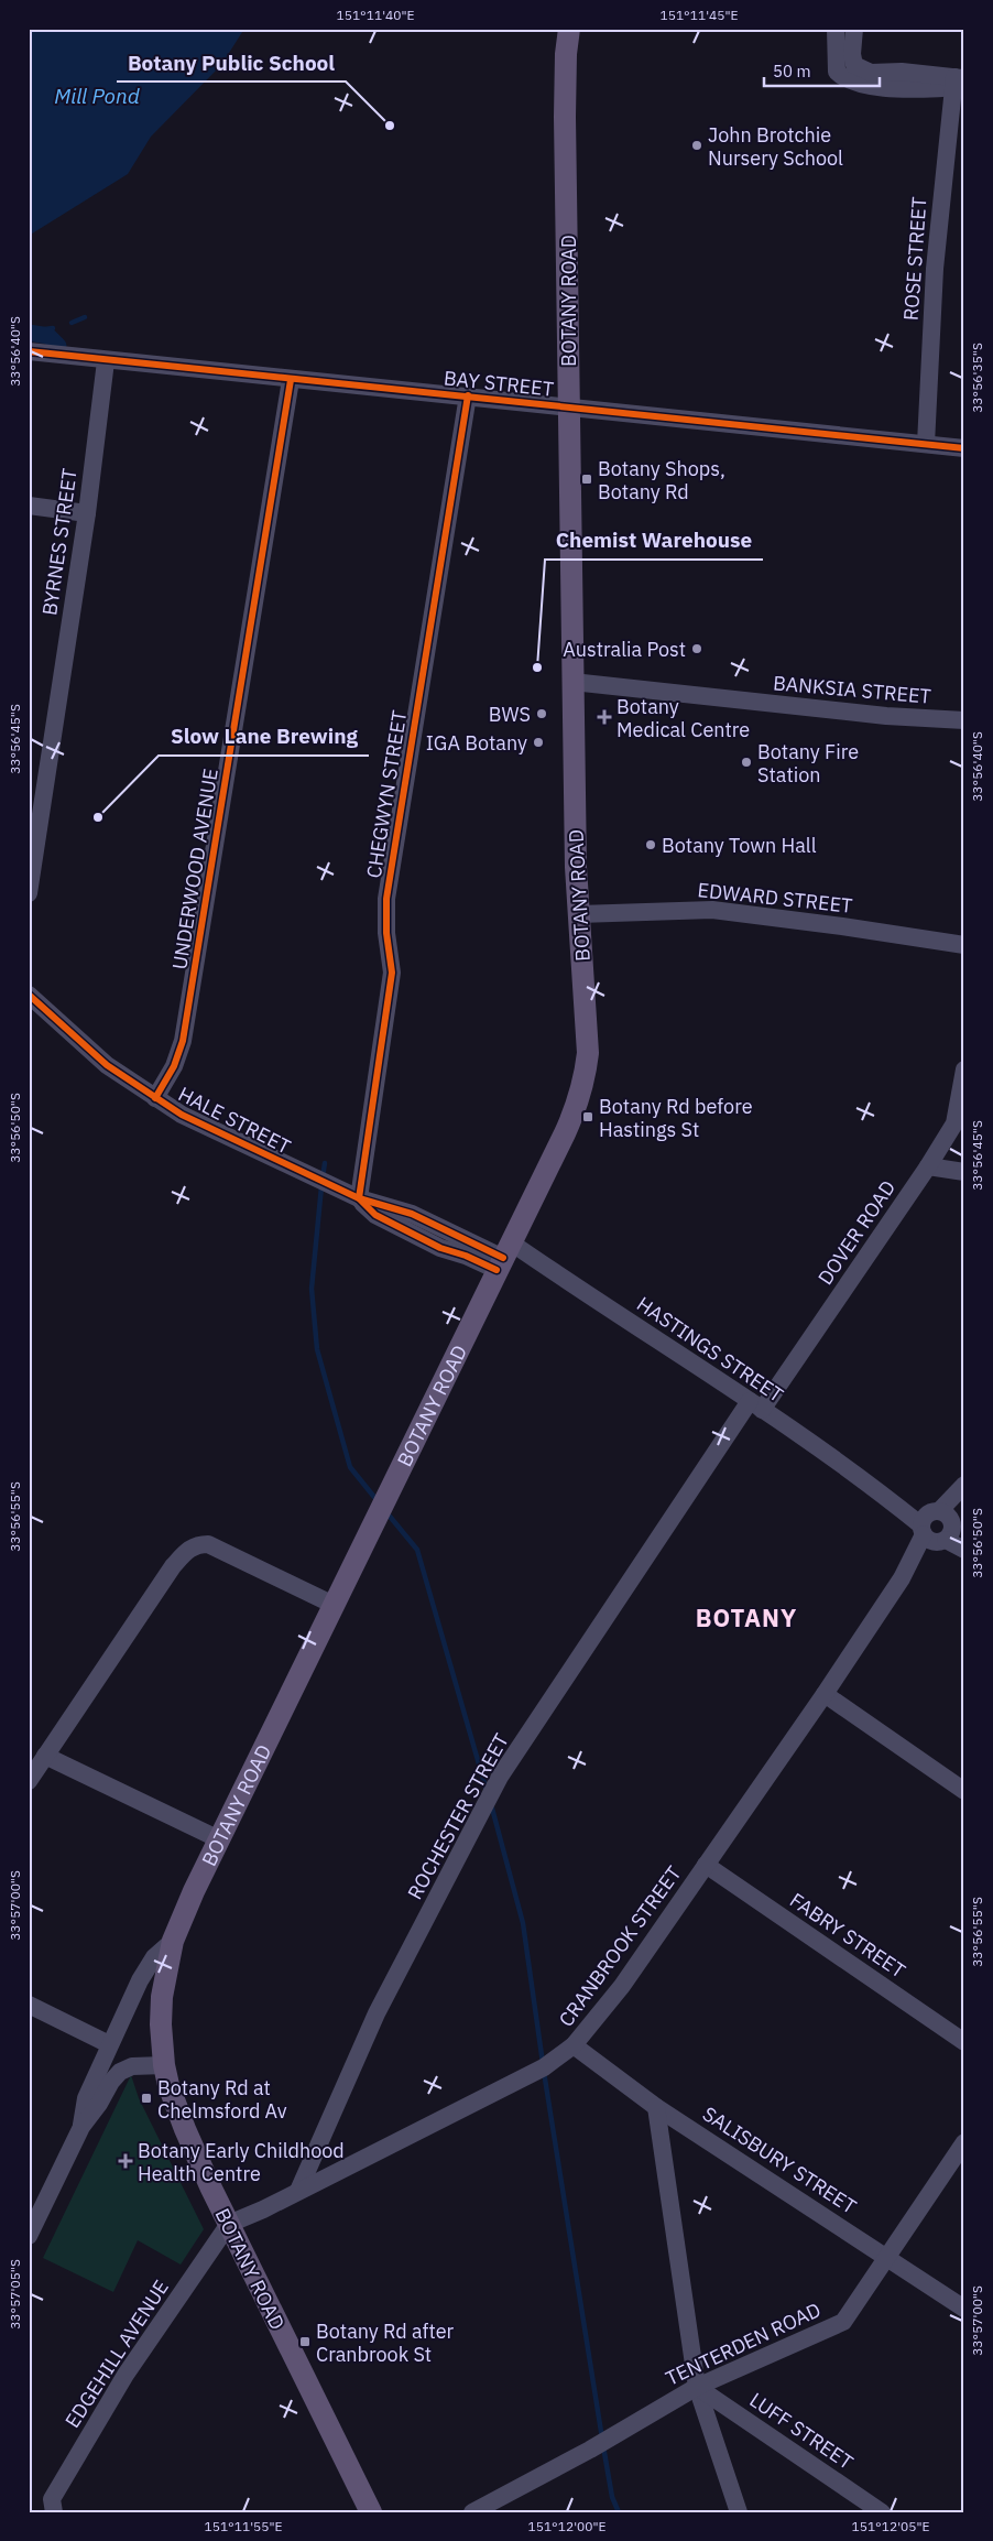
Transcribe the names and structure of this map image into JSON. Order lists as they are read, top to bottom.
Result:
{
  "streets": {
    "main road": ["BOTANY ROAD"],
    "street": [
      "ROSE STREET",
      "BAY STREET",
      "BYRNES STREET",
      "BANKSIA STREET",
      "CHEGWYN STREET",
      "UNDERWOOD AVENUE",
      "EDWARD STREET",
      "HALE STREET",
      "DOVER ROAD",
      "HASTINGS STREET",
      "ROCHESTER STREET",
      "FABRY STREET",
      "CRANBROOK STREET",
      "SALISBURY STREET",
      "TENTERDEN ROAD",
      "EDGEHILL AVENUE",
      "LUFF STREET"
    ]
  },
  "crossings": [
    ["ROSE STREET", "BAY STREET"],
    ["BOTANY ROAD", "BAY STREET"],
    ["BOTANY ROAD", "BANKSIA STREET"],
    ["BOTANY ROAD", "EDWARD STREET"],
    ["BOTANY ROAD", "HALE STREET"],
    ["BOTANY ROAD", "HASTINGS STREET"],
    ["BOTANY ROAD", "CRANBROOK STREET"],
    ["BOTANY ROAD", "EDGEHILL AVENUE"],
    ["BAY STREET", "BYRNES STREET"],
    ["BAY STREET", "CHEGWYN STREET"],
    ["BAY STREET", "UNDERWOOD AVENUE"],
    ["CHEGWYN STREET", "HALE STREET"],
    ["UNDERWOOD AVENUE", "HALE STREET"],
    ["HALE STREET", "HASTINGS STREET"],
    ["DOVER ROAD", "HASTINGS STREET"],
    ["DOVER ROAD", "ROCHESTER STREET"],
    ["HASTINGS STREET", "ROCHESTER STREET"],
    ["HASTINGS STREET", "CRANBROOK STREET"],
    ["ROCHESTER STREET", "CRANBROOK STREET"],
    ["FABRY STREET", "CRANBROOK STREET"],
    ["CRANBROOK STREET", "SALISBURY STREET"],
    ["CRANBROOK STREET", "EDGEHILL AVENUE"],
    ["SALISBURY STREET", "TENTERDEN ROAD"],
    ["TENTERDEN ROAD", "LUFF STREET"]
  ],
  "districts": ["BOTANY"],
  "water": ["Mill Pond"],
  "places": {
    "other": [
      "Botany Public School",
      "John Brotchie Nursery School",
      "Australia Post",
      "Chemist Warehouse",
      "BWS",
      "IGA Botany",
      "Botany Fire Station",
      "Slow Lane Brewing",
      "Botany Town Hall"
    ],
    "transit": [
      "Botany Shops, Botany Rd",
      "Botany Rd before Hastings St",
      "Botany Rd at Chelmsford Av",
      "Botany Rd after Cranbrook St"
    ],
    "health": ["Botany Medical Centre", "Botany Early Childhood Health Centre"]
  },
  "scale_bar": "50 m",
  "coordinates": [
    "151°11'40\"E",
    "151°11'45\"E",
    "33°56'40\"S",
    "33°56'35\"S",
    "33°56'45\"S",
    "33°56'50\"S",
    "33°56'55\"S",
    "33°57'00\"S",
    "33°57'05\"S",
    "151°11'55\"E",
    "151°12'00\"E",
    "151°12'05\"E"
  ]
}
